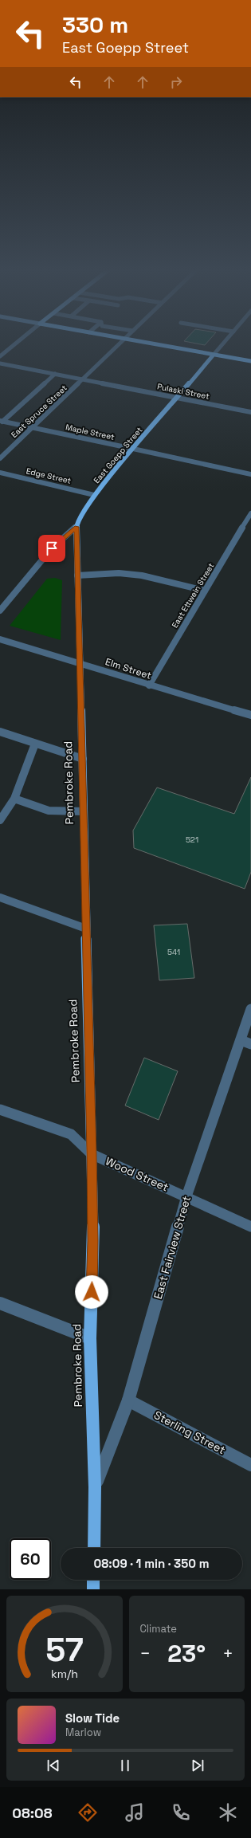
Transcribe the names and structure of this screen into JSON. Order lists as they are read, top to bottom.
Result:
{
  "streets": {
    "main road": ["East Goepp Street", "Pembroke Road"],
    "street": [
      "Pulaski Street",
      "East Spruce Street",
      "Maple Street",
      "Edge Street",
      "East Ettwein Street",
      "Elm Street",
      "Wood Street",
      "East Fairview Street",
      "Sterling Street"
    ]
  },
  "crossings": [
    ["Pulaski Street", "East Spruce Street"],
    ["Pulaski Street", "East Goepp Street"],
    ["East Spruce Street", "Maple Street"],
    ["Maple Street", "East Goepp Street"],
    ["East Goepp Street", "Edge Street"],
    ["East Goepp Street", "Pembroke Road"],
    ["East Ettwein Street", "Elm Street"],
    ["Elm Street", "Pembroke Road"],
    ["Pembroke Road", "Wood Street"],
    ["Pembroke Road", "East Fairview Street"],
    ["Wood Street", "East Fairview Street"],
    ["East Fairview Street", "Sterling Street"]
  ],
  "house_numbers": ["521", "541"],
  "page": {
    "turn": ["330 m", "East Goepp Street"],
    "limit": "60",
    "trip": "08:09 · 1 min · 350 m",
    "tile": "Climate",
    "heat": ["−", "23°", "+"],
    "song": ["Slow Tide", "Marlow"],
    "tabs": "08:08",
    "gauge": ["57", "km/h"]
  }
}
